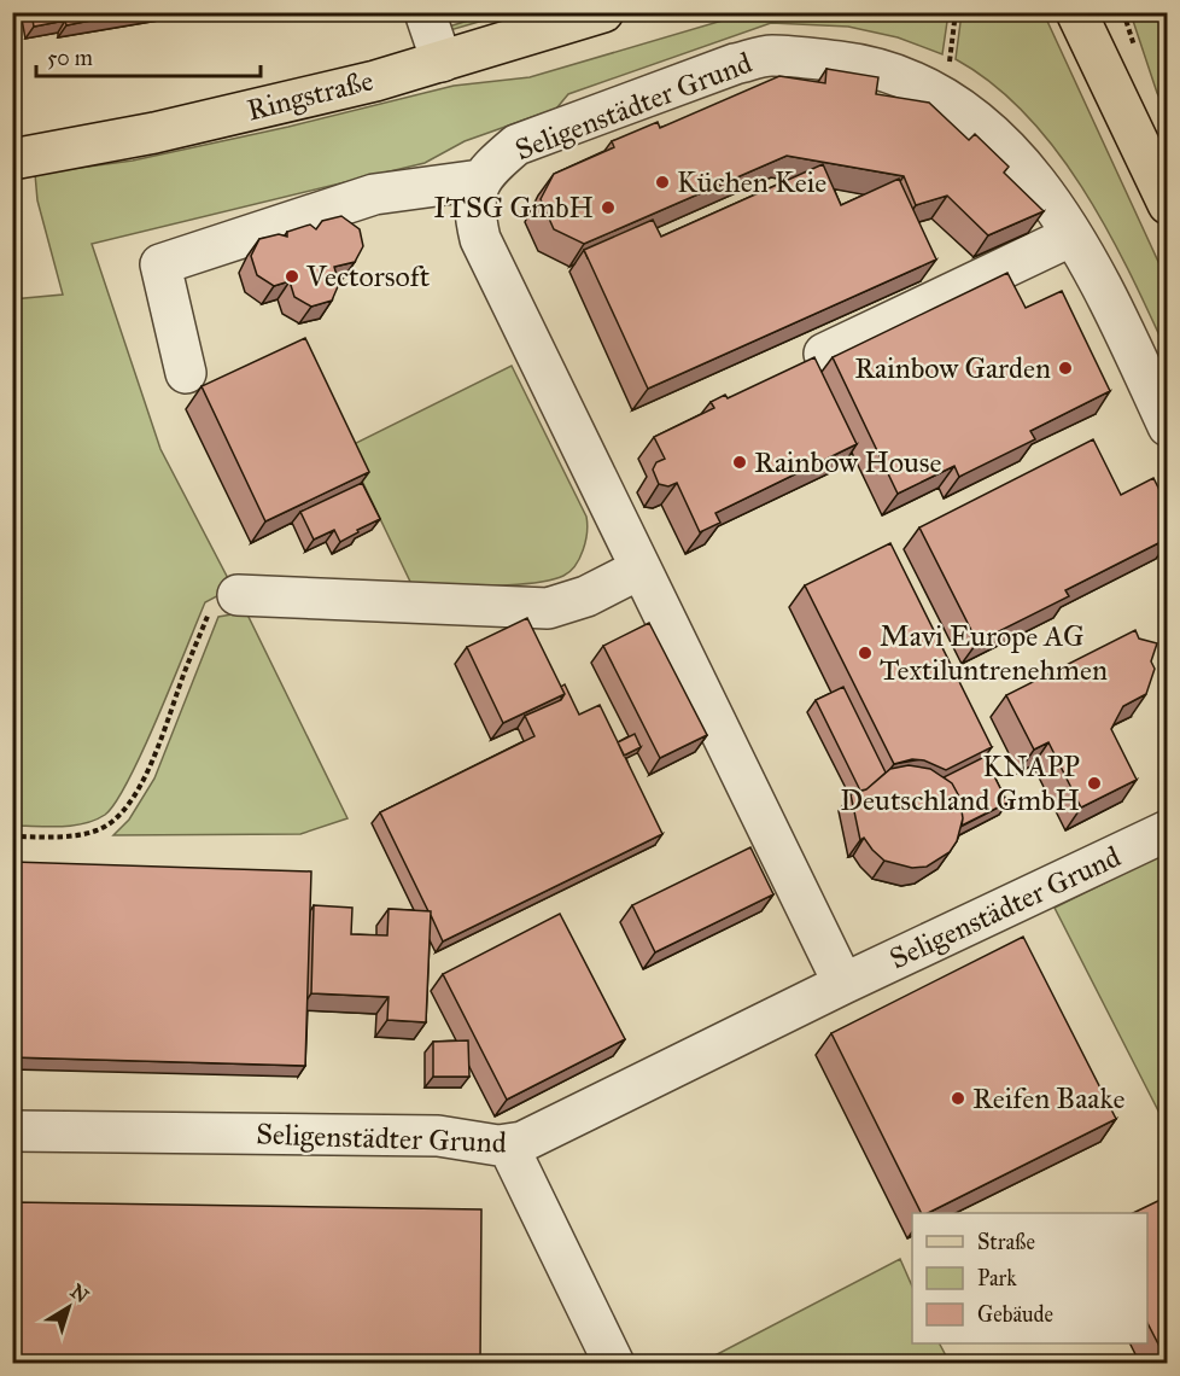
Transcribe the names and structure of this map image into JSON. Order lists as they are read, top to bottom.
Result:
{
  "streets": {
    "main road": ["Ringstraße"],
    "street": ["Seligenstädter Grund"]
  },
  "places": [
    "Küchen Keie",
    "ITSG GmbH",
    "Vectorsoft",
    "Rainbow Garden",
    "Rainbow House",
    "Mavi Europe AG Textiluntrenehmen",
    "KNAPP Deutschland GmbH",
    "Reifen Baake"
  ],
  "legend": ["Straße", "Park", "Gebäude"],
  "scale_bar": "50 m",
  "north": "top right"
}
